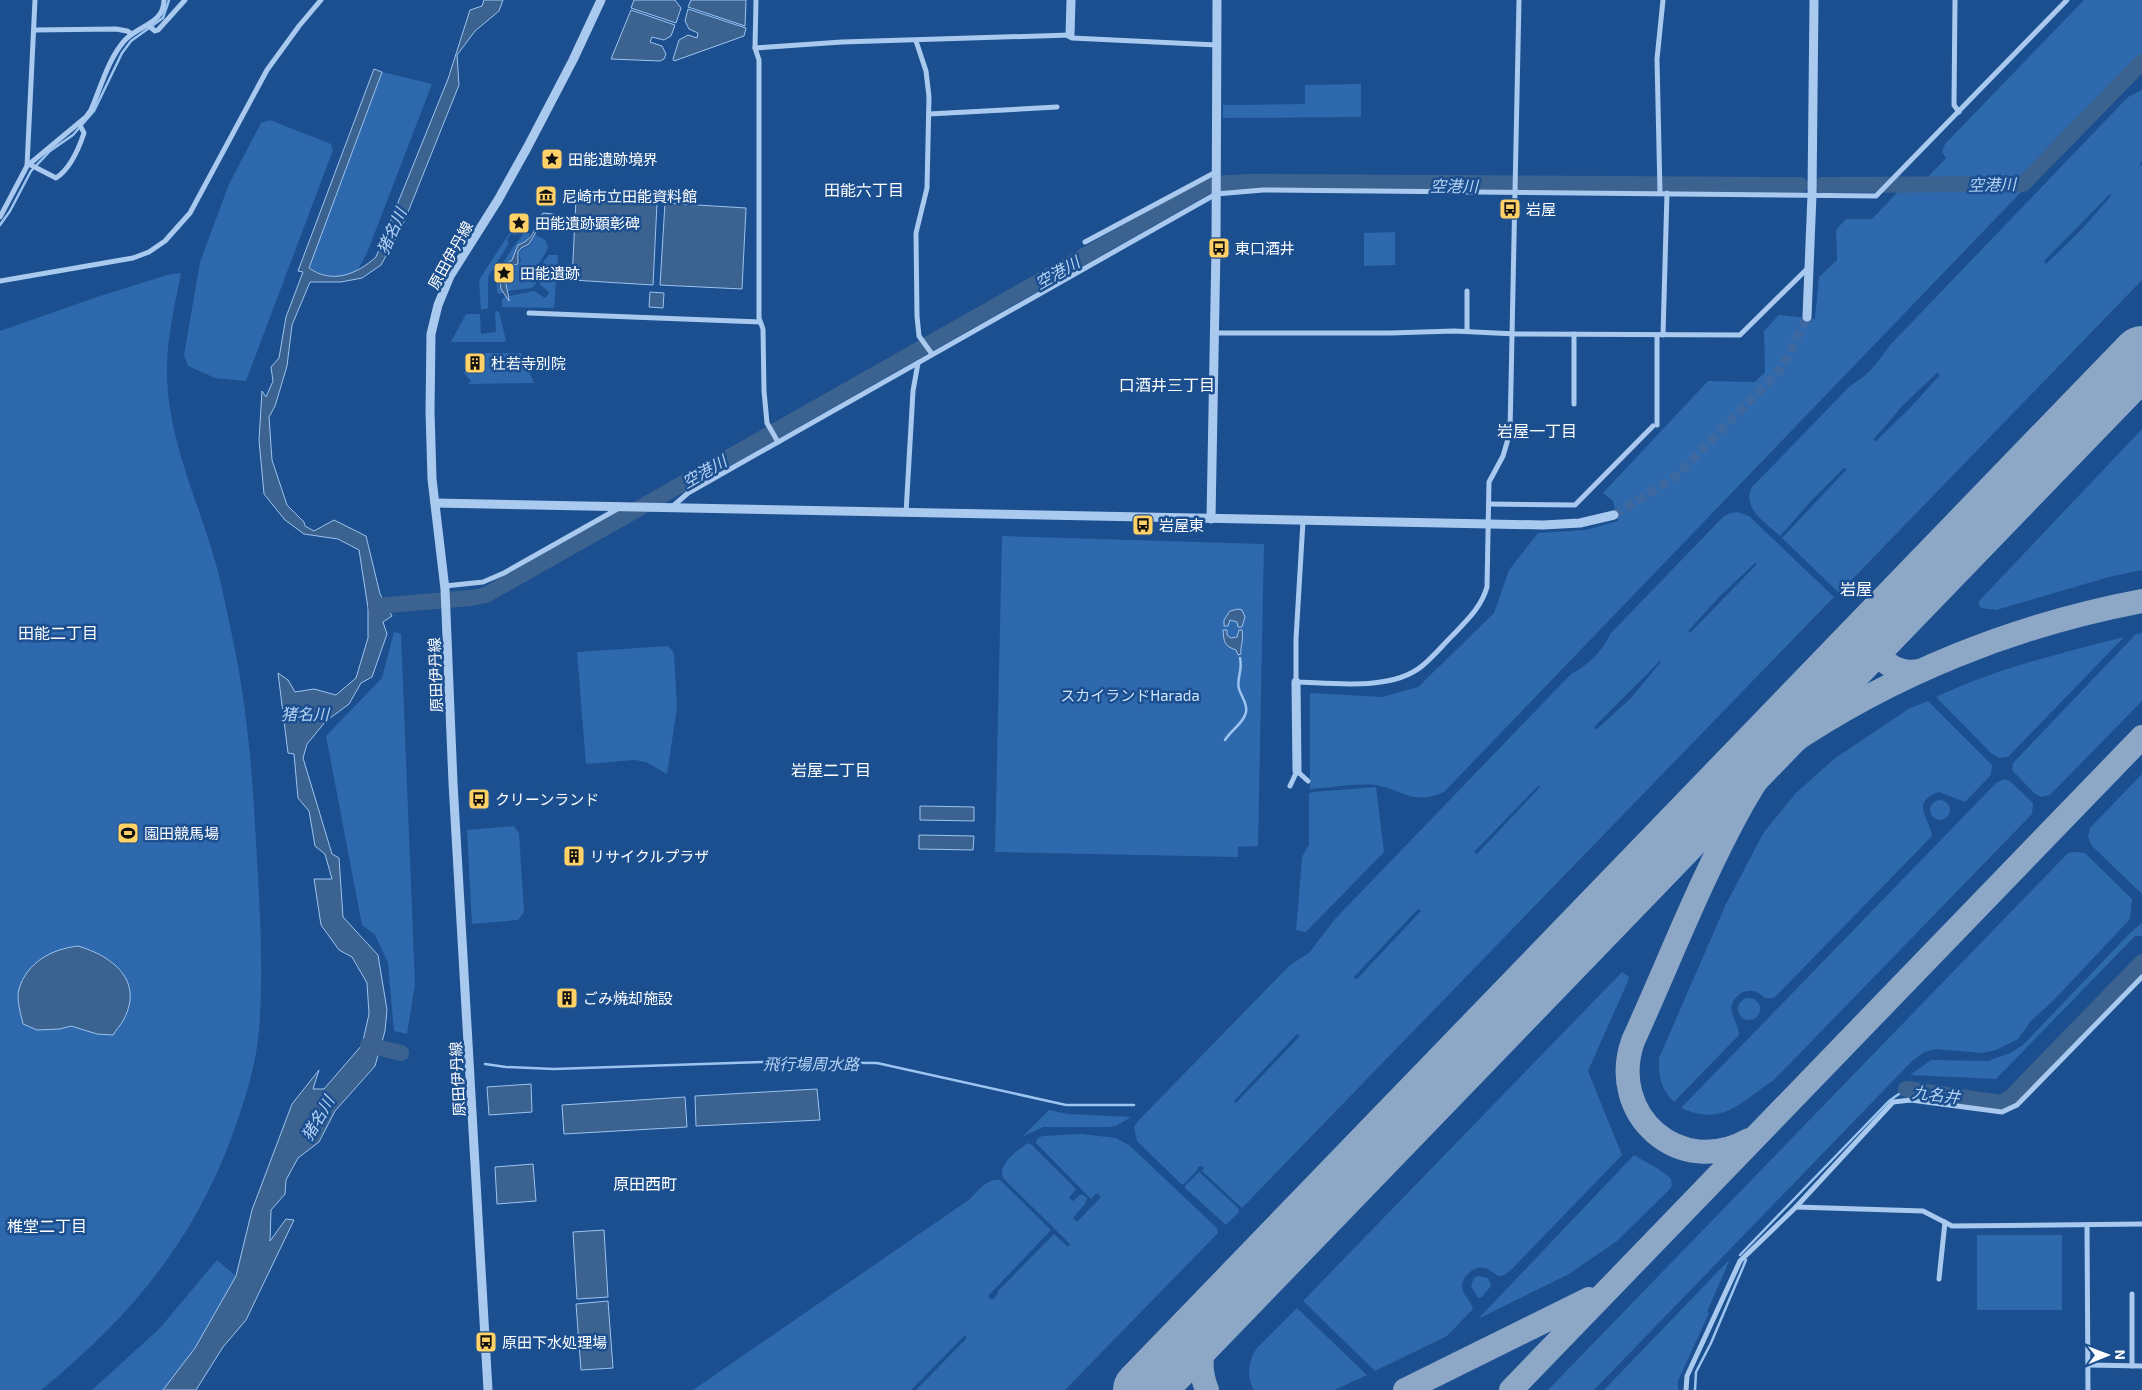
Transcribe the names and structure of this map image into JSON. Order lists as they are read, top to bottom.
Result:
{
  "streets": {
    "street": ["原田伊丹線"]
  },
  "districts": [
    "田能六丁目",
    "口酒井三丁目",
    "岩屋一丁目",
    "岩屋",
    "田能二丁目",
    "岩屋二丁目",
    "原田西町",
    "椎堂二丁目"
  ],
  "water": [
    "空港川",
    "猪名川",
    "飛行場周水路",
    "九名井"
  ],
  "parks": ["スカイランドHarada"],
  "places": {
    "place": ["田能遺跡境界", "田能遺跡顕彰碑", "田能遺跡"],
    "museum": ["尼崎市立田能資料館"],
    "bus stop": [
      "岩屋",
      "東口酒井",
      "岩屋東",
      "クリーンランド",
      "原田下水処理場"
    ],
    "building": ["杜若寺別院", "リサイクルプラザ", "ごみ焼却施設"],
    "sports": ["園田競馬場"]
  },
  "north": "right"
}
